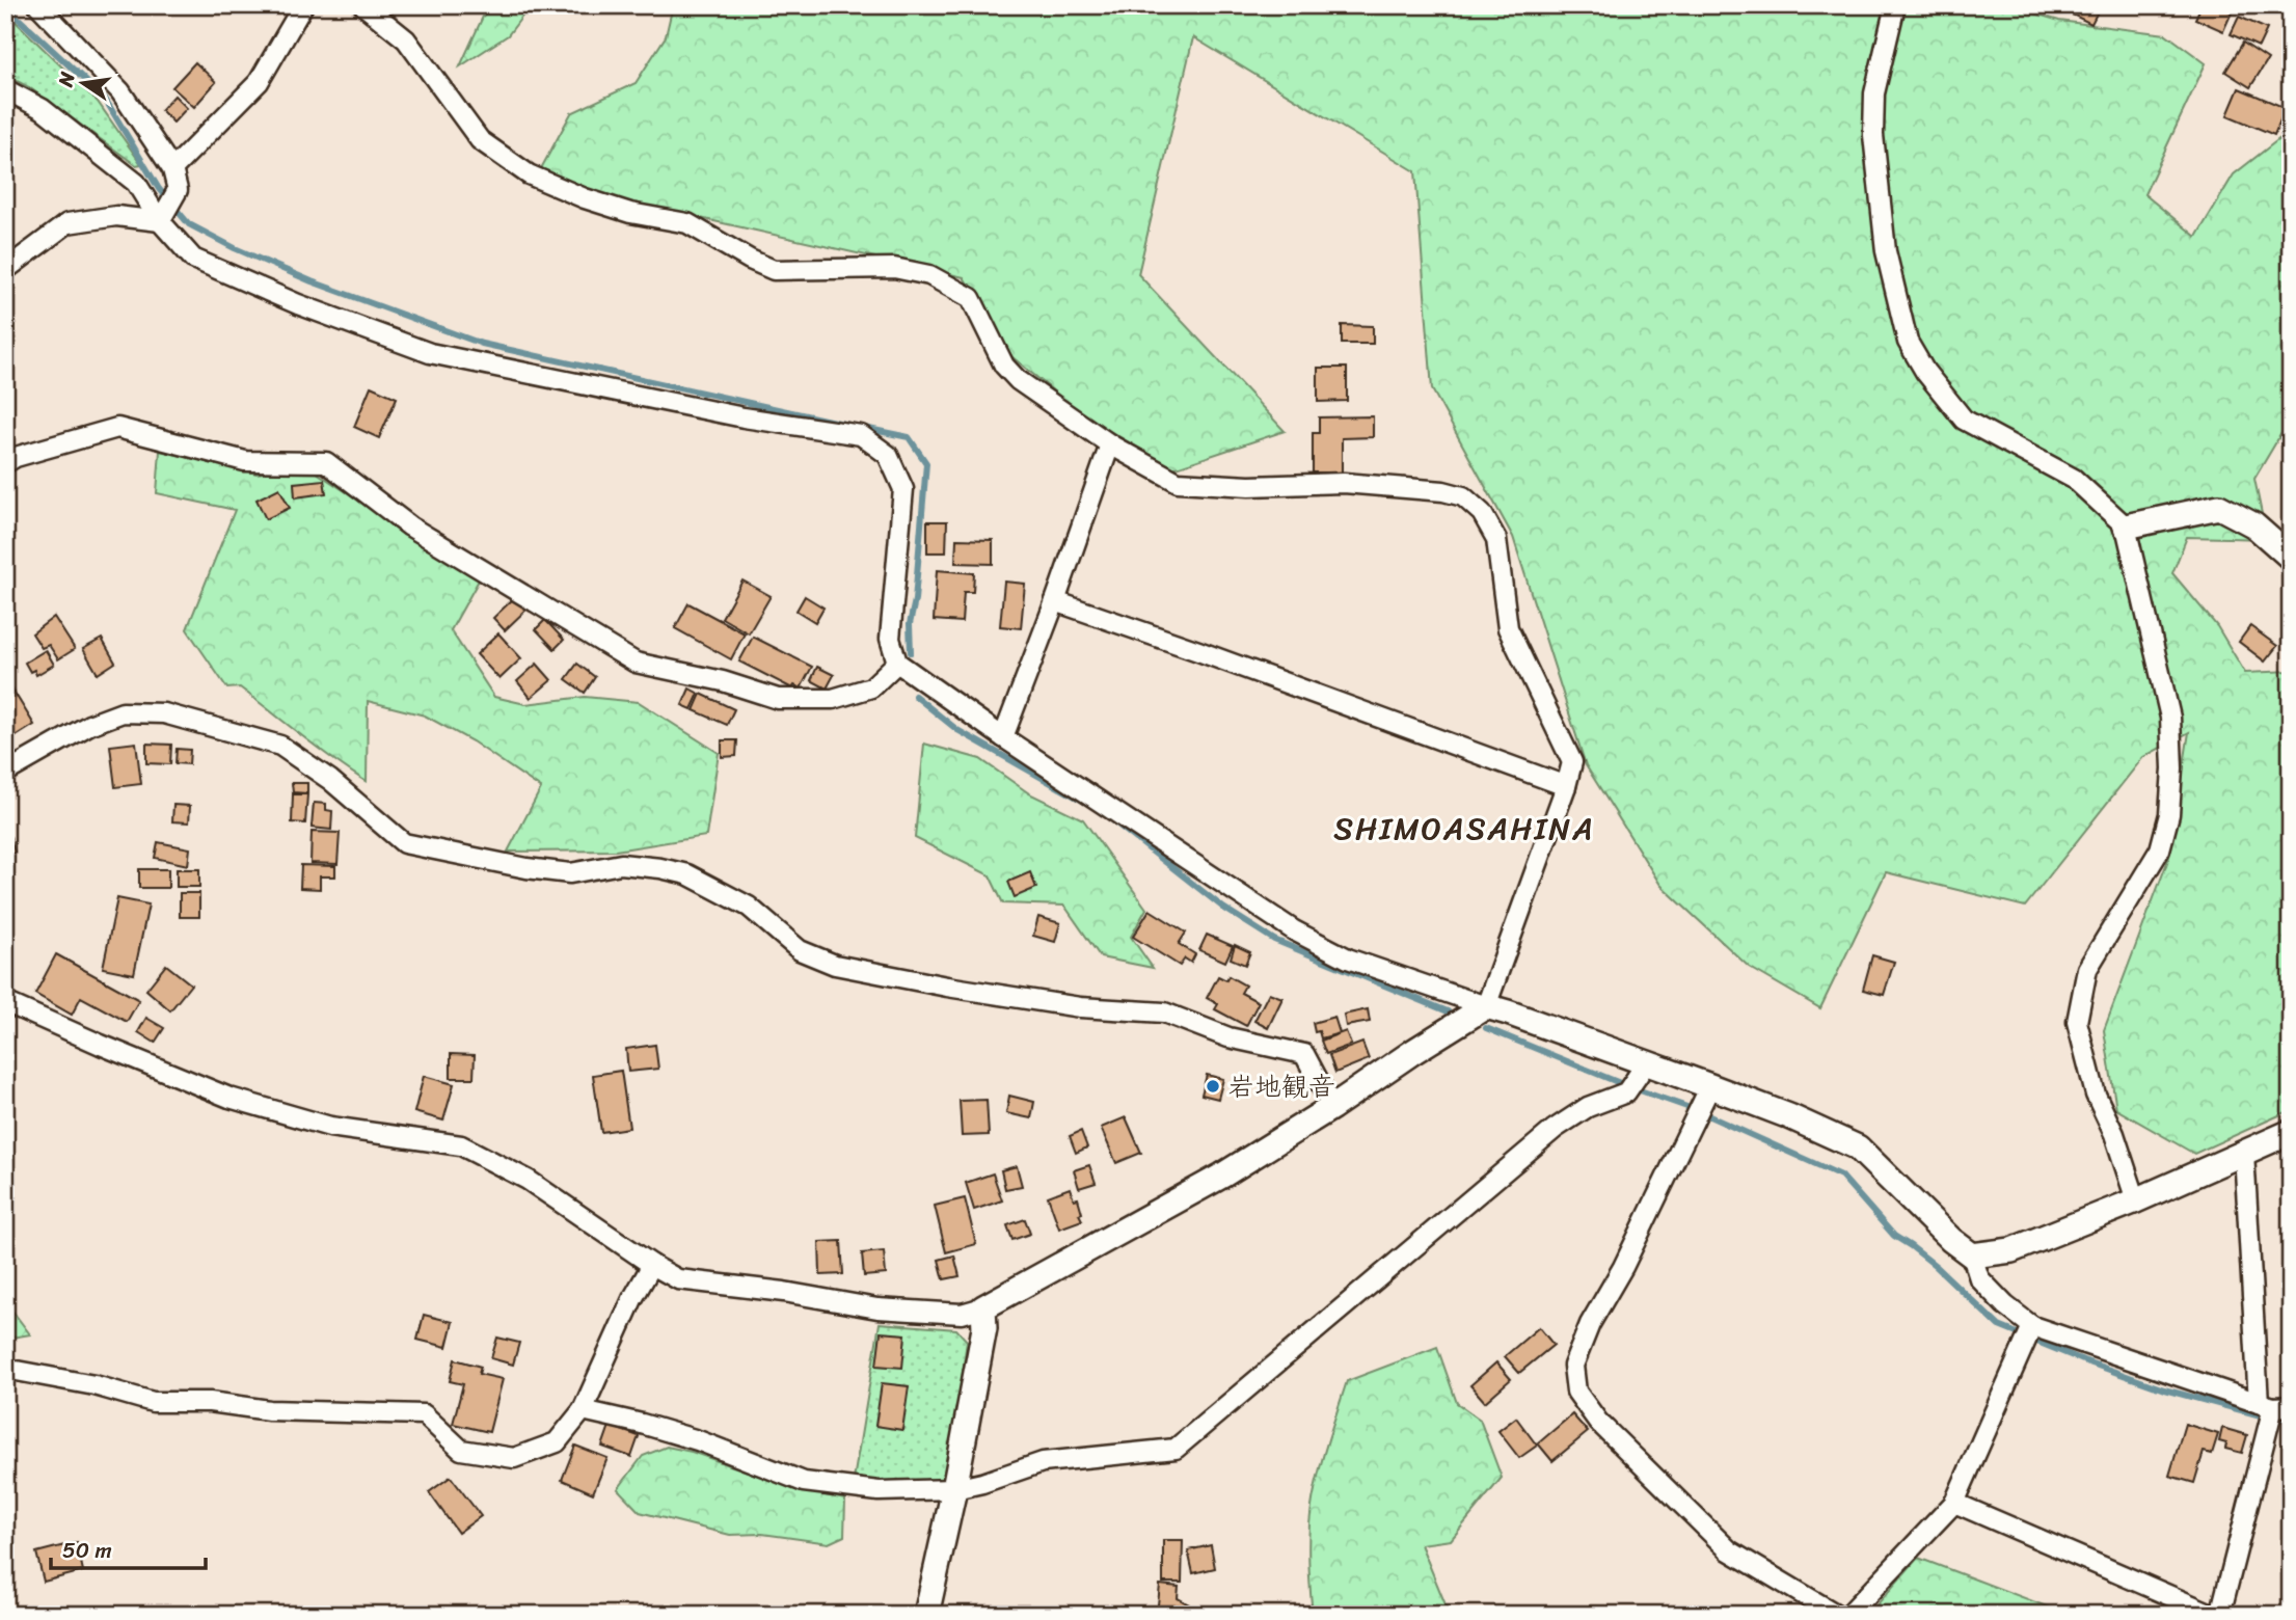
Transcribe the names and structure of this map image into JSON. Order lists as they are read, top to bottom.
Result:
{
  "districts": ["SHIMOASAHINA"],
  "places": ["岩地観音"],
  "scale_bar": "50 m",
  "north": "left"
}
